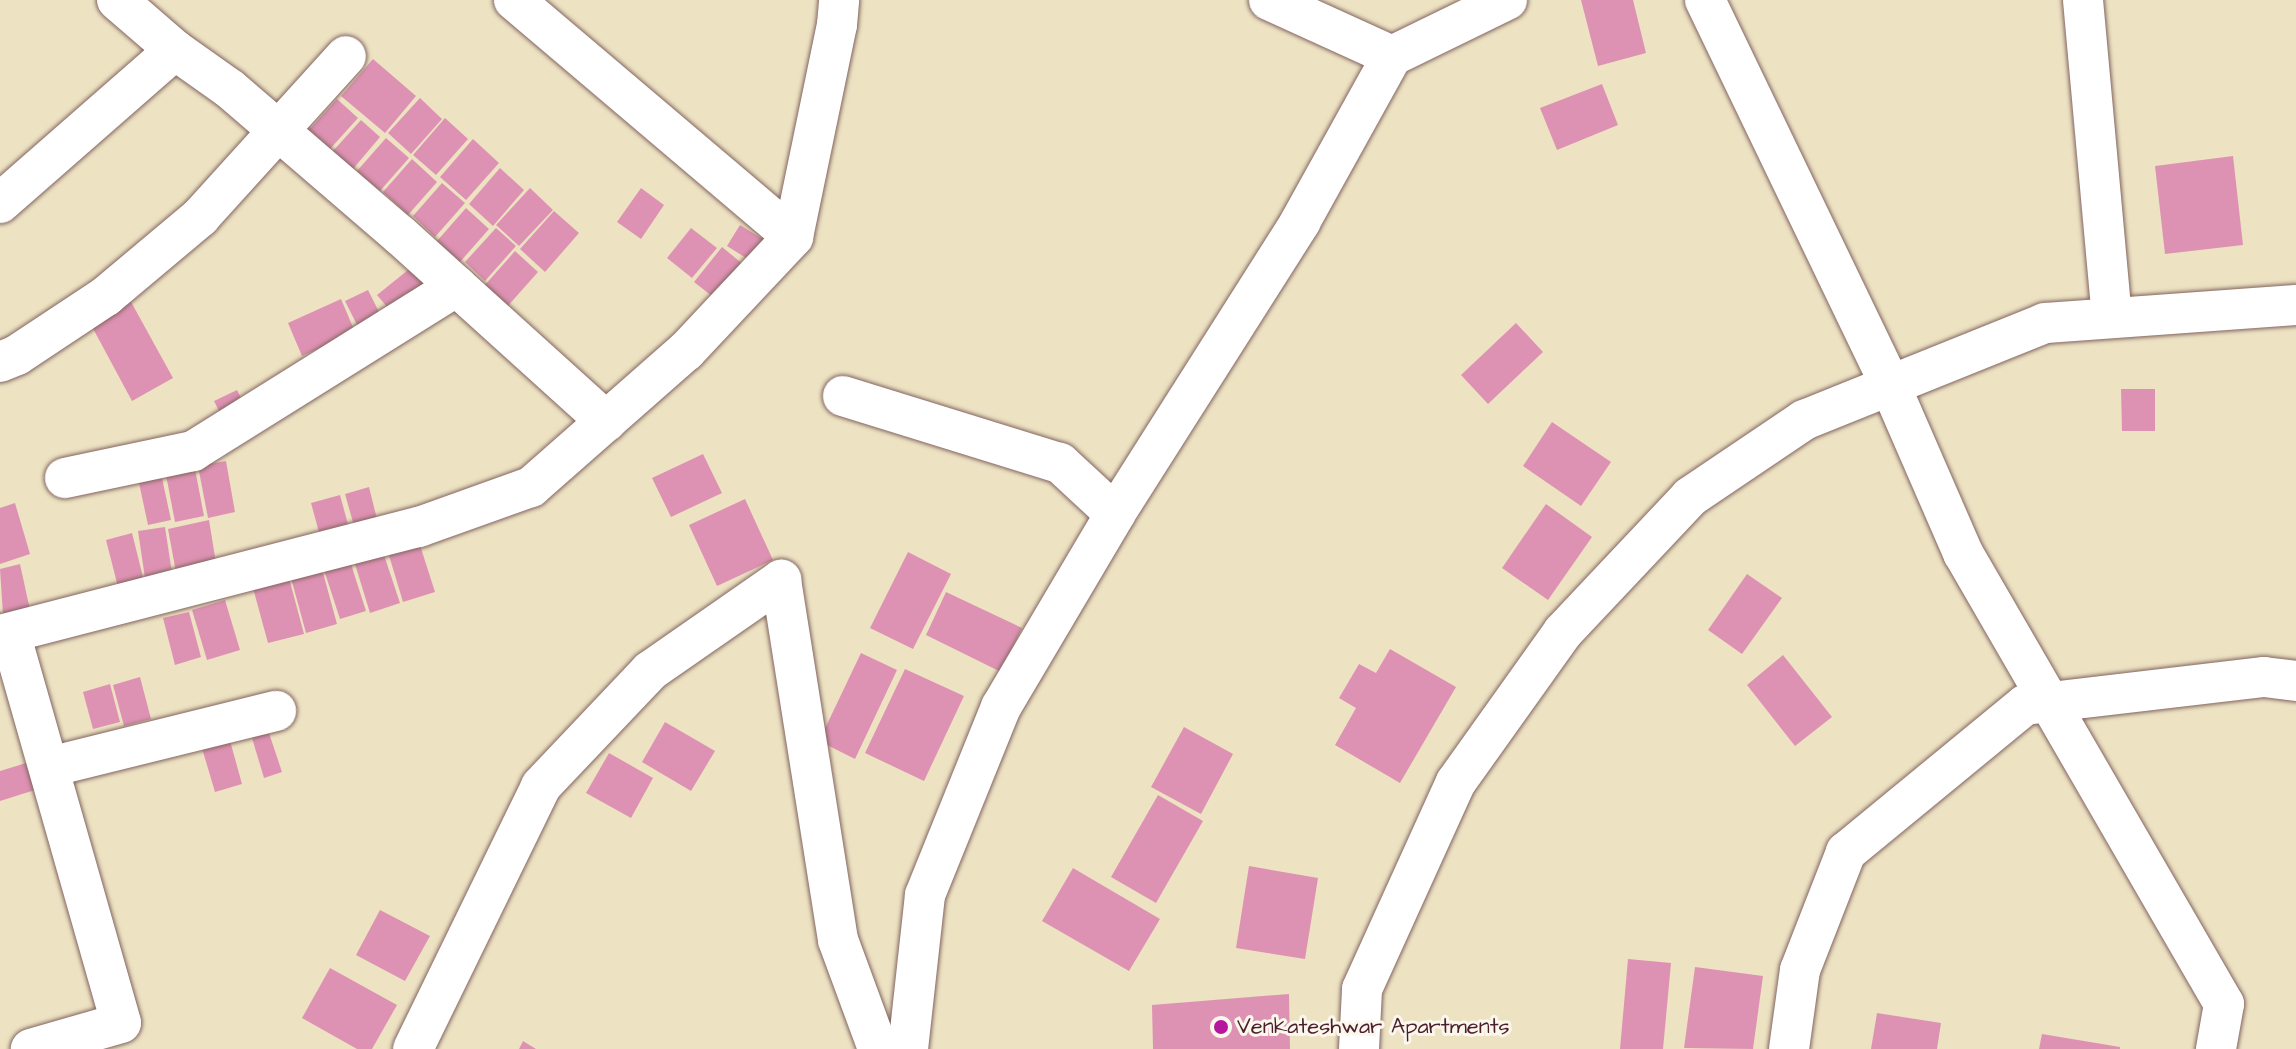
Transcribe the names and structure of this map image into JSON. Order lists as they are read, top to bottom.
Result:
{
  "places": ["Venkateshwar Apartments"]
}
